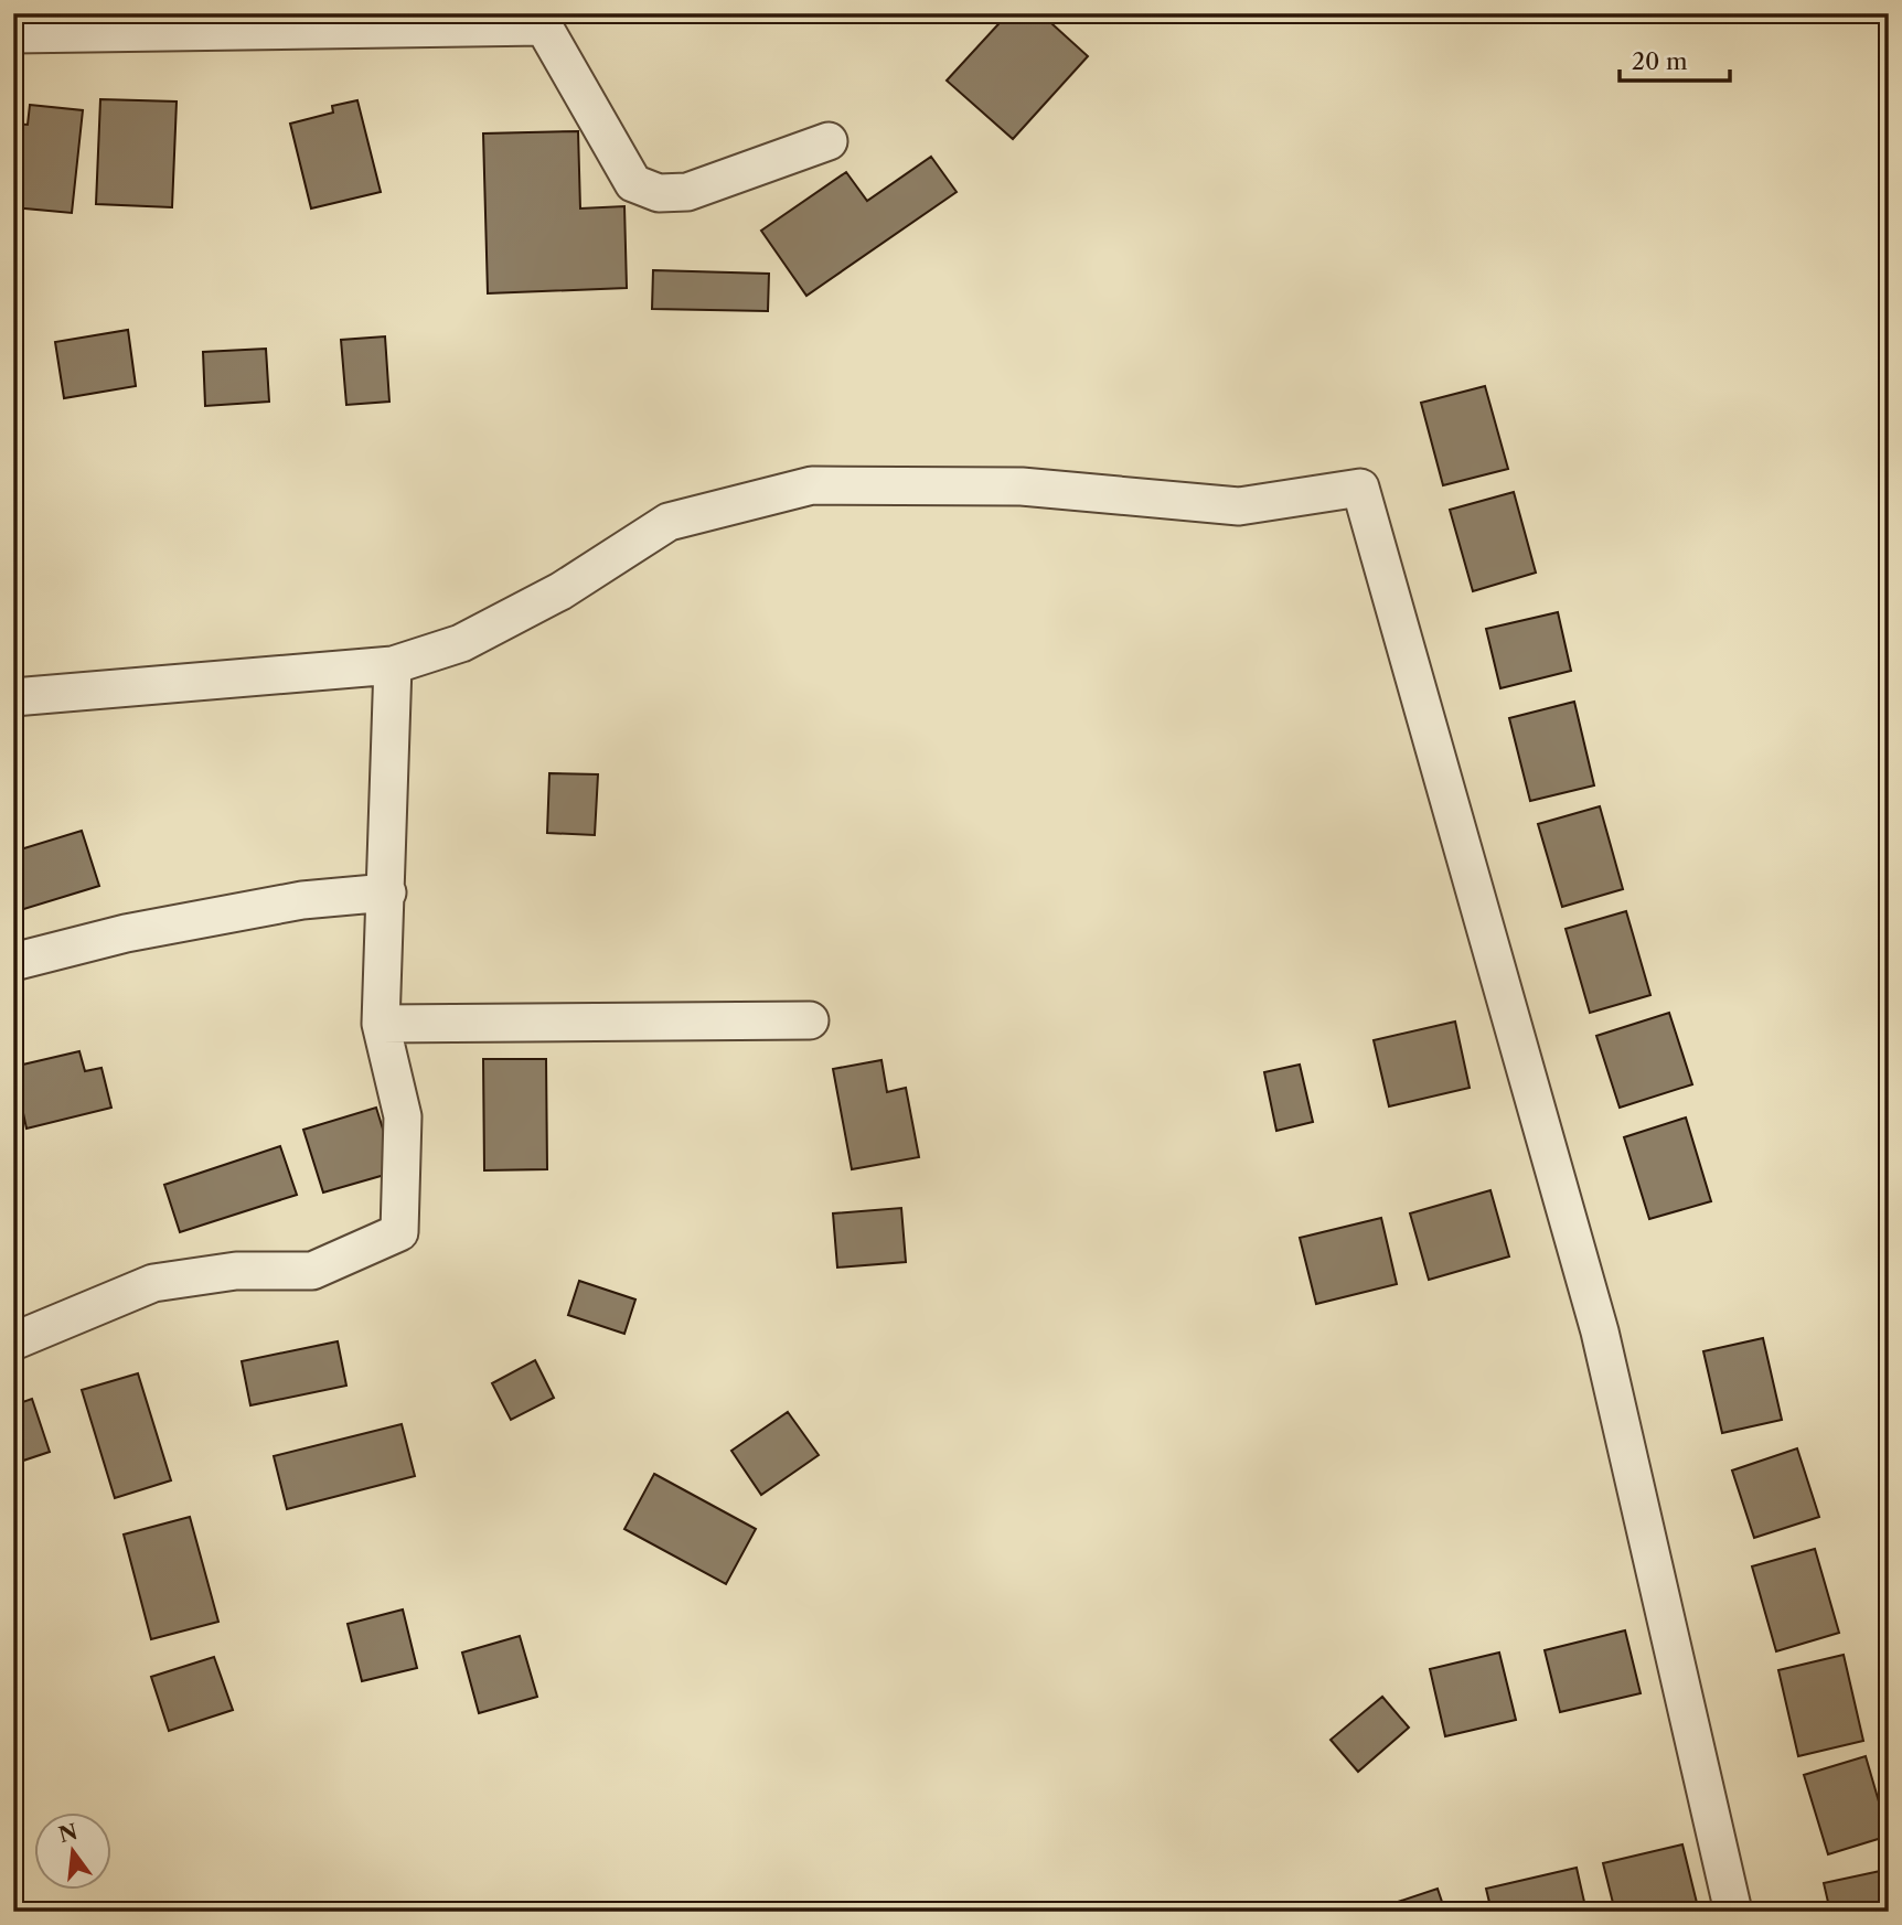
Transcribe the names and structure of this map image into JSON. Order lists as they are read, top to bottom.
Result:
{
  "scale_bar": "20 m",
  "north": "top"
}
